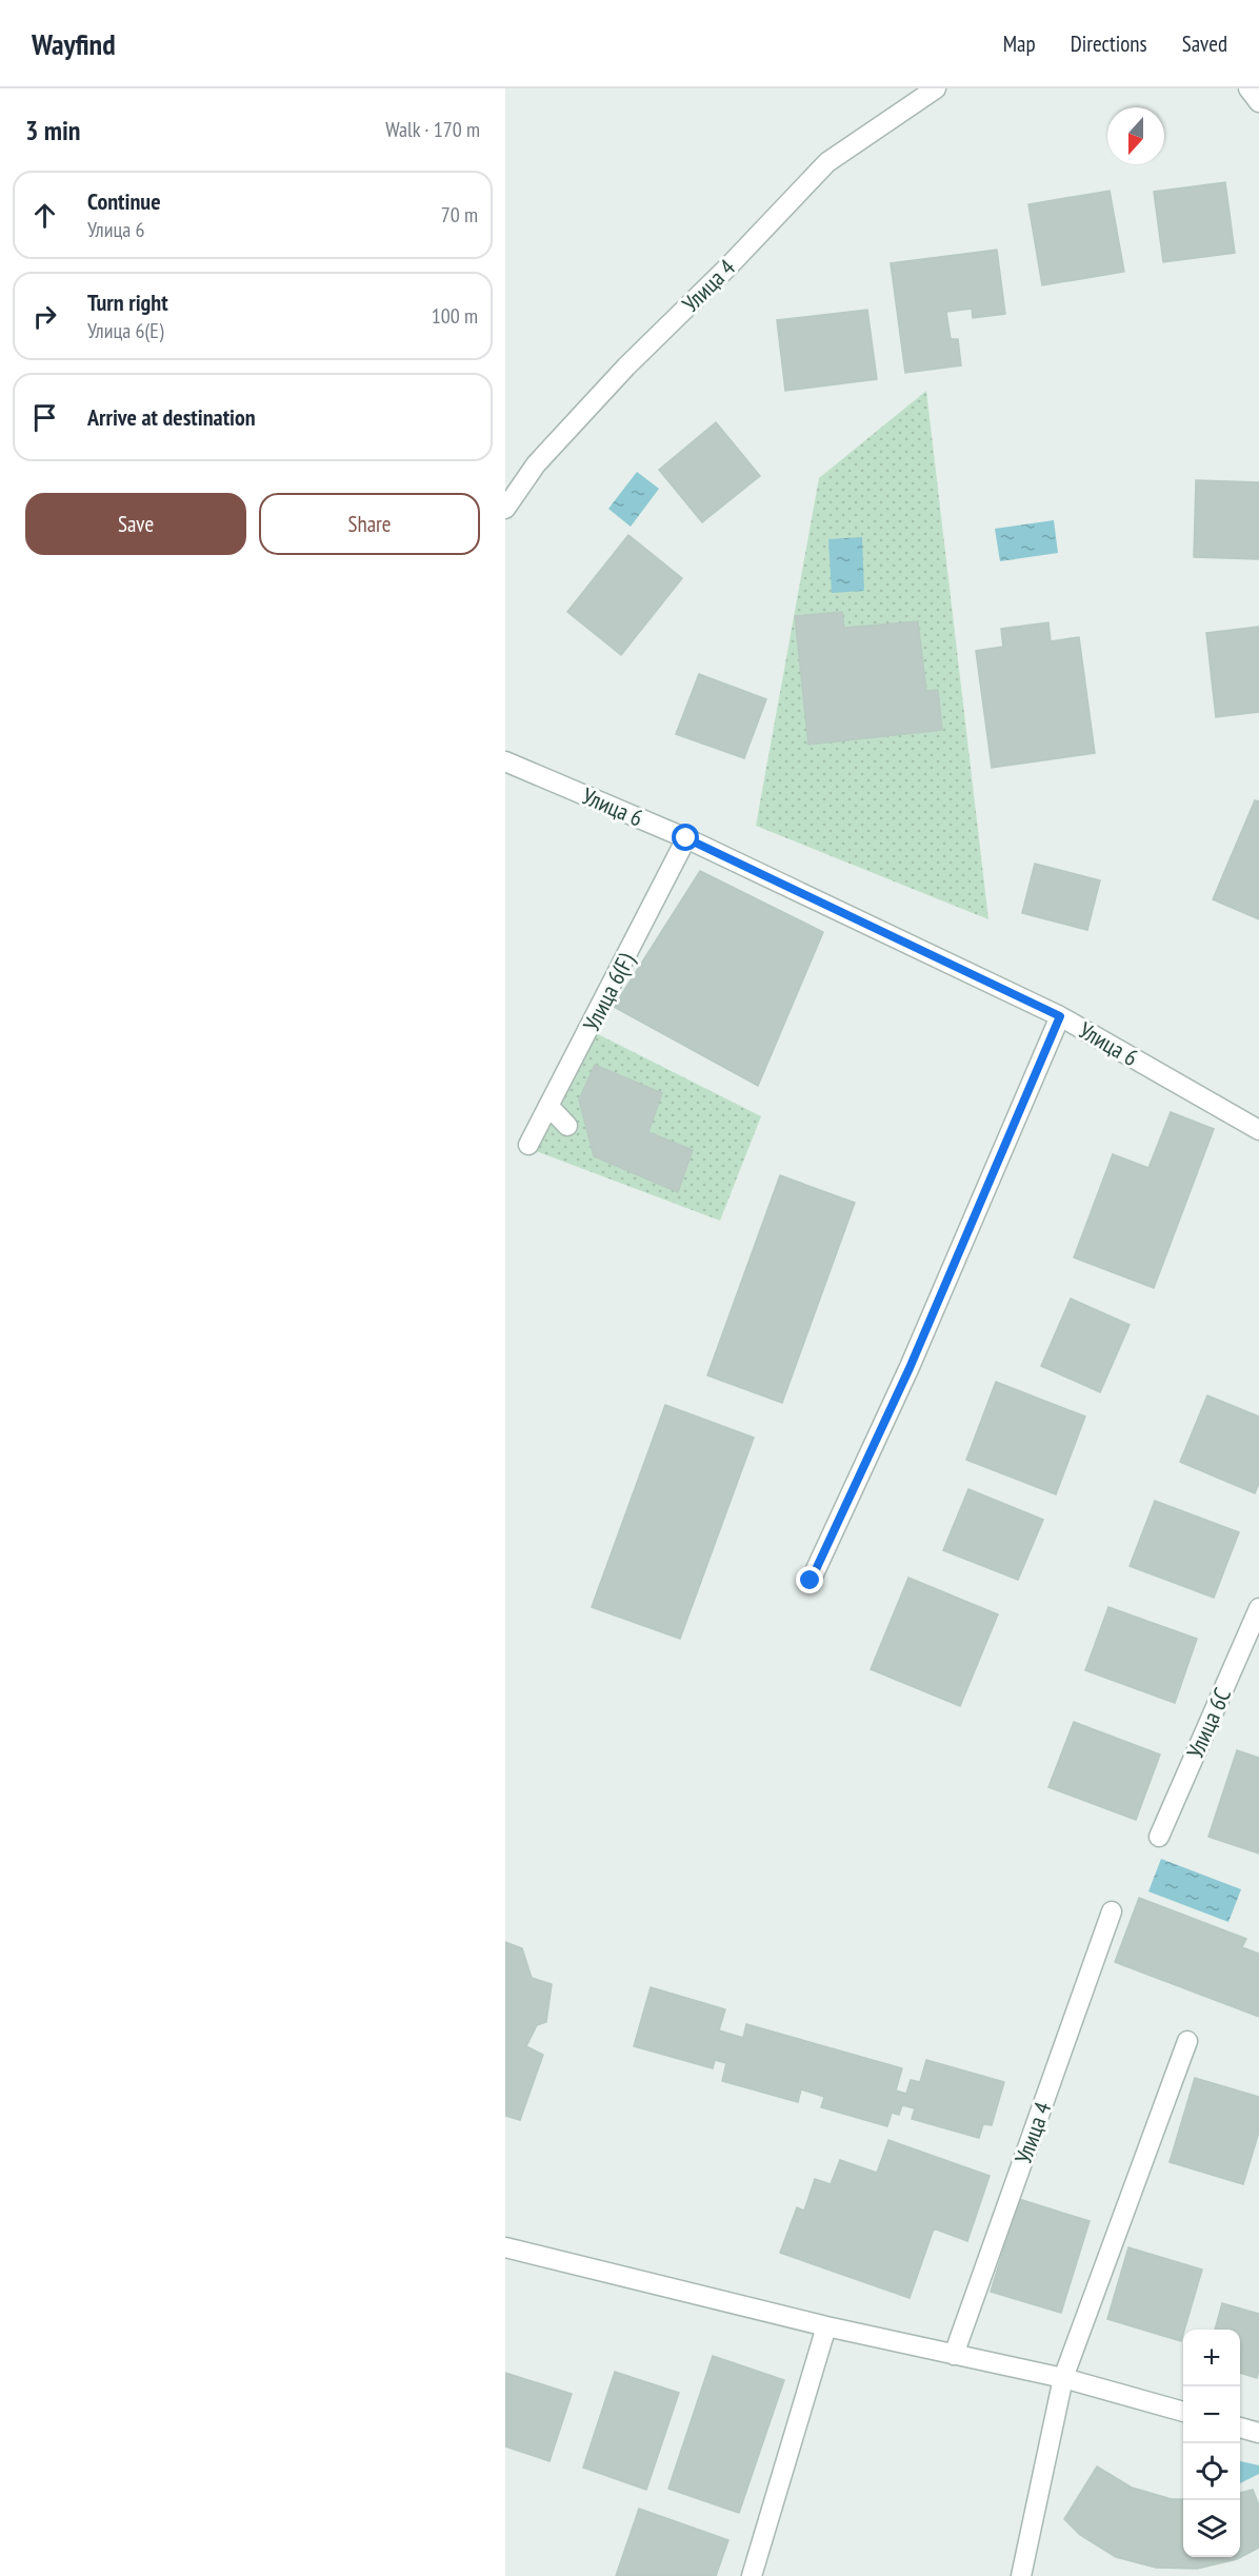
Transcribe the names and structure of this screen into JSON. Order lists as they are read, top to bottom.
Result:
{
  "streets": {
    "street": [
      "Улица 4",
      "Улица 6",
      "Улица 6(F)",
      "Улица 6C"
    ]
  },
  "crossings": [
    ["Улица 6", "Улица 6(F)"]
  ],
  "north": "bottom",
  "page": {
    "header": "Wayfind",
    "nav": ["Map", "Directions", "Saved"],
    "heading": ["3 min", "Walk · 170 m"],
    "list": [
      ["Continue", "Улица 6", "70 m"],
      ["Turn right", "Улица 6(E)", "100 m"],
      "Arrive at destination"
    ],
    "buttons": ["Save", "Share"],
    "map_buttons": ["+", "−"]
  }
}
